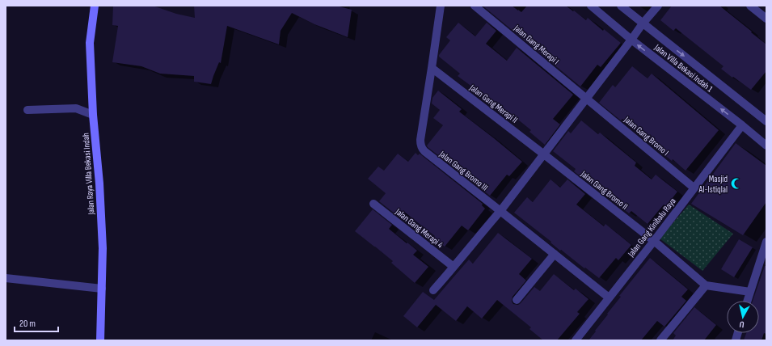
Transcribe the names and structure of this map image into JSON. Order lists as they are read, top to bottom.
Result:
{
  "streets": {
    "main road": ["Jalan Raya Villa Bekasi Indah"],
    "street": [
      "Jalan Gang Merapi I",
      "Jalan Villa Bekasi Indah 1",
      "Jalan Gang Merapi II",
      "Jalan Gang Bromo I",
      "Jalan Gang Bromo III",
      "Jalan Gang Bromo II",
      "Jalan Gang Kinibalu Raya",
      "Jalan Gang Merapi 4"
    ]
  },
  "crossings": [
    ["Jalan Gang Merapi I", "Jalan Gang Bromo I"],
    ["Jalan Villa Bekasi Indah 1", "Jalan Gang Kinibalu Raya"],
    ["Jalan Gang Merapi II", "Jalan Gang Bromo III"],
    ["Jalan Gang Merapi II", "Jalan Gang Bromo II"],
    ["Jalan Gang Bromo I", "Jalan Gang Kinibalu Raya"],
    ["Jalan Gang Bromo III", "Jalan Gang Kinibalu Raya"],
    ["Jalan Gang Bromo II", "Jalan Gang Kinibalu Raya"]
  ],
  "places": {
    "mosque": ["Masjid Al-Istiqlal"]
  },
  "scale_bar": "20 m",
  "north": "bottom"
}
